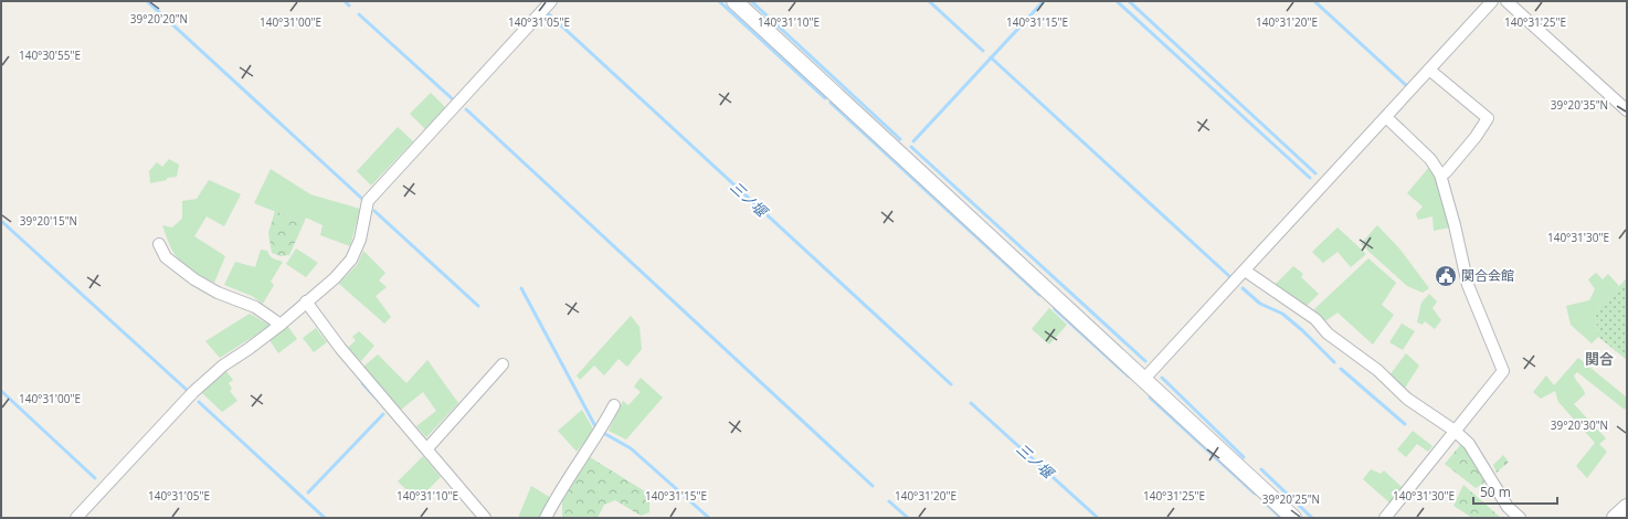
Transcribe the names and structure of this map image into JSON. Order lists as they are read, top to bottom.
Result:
{
  "districts": ["関合"],
  "water": ["三ノ堰"],
  "places": {
    "public building": ["関合会館"]
  },
  "scale_bar": "50 m",
  "coordinates": [
    "39°20'20\"N",
    "140°31'00\"E",
    "140°31'05\"E",
    "140°31'10\"E",
    "140°31'15\"E",
    "140°31'20\"E",
    "140°31'25\"E",
    "140°30'55\"E",
    "39°20'35\"N",
    "39°20'15\"N",
    "140°31'30\"E",
    "39°20'30\"N",
    "39°20'25\"N"
  ]
}
